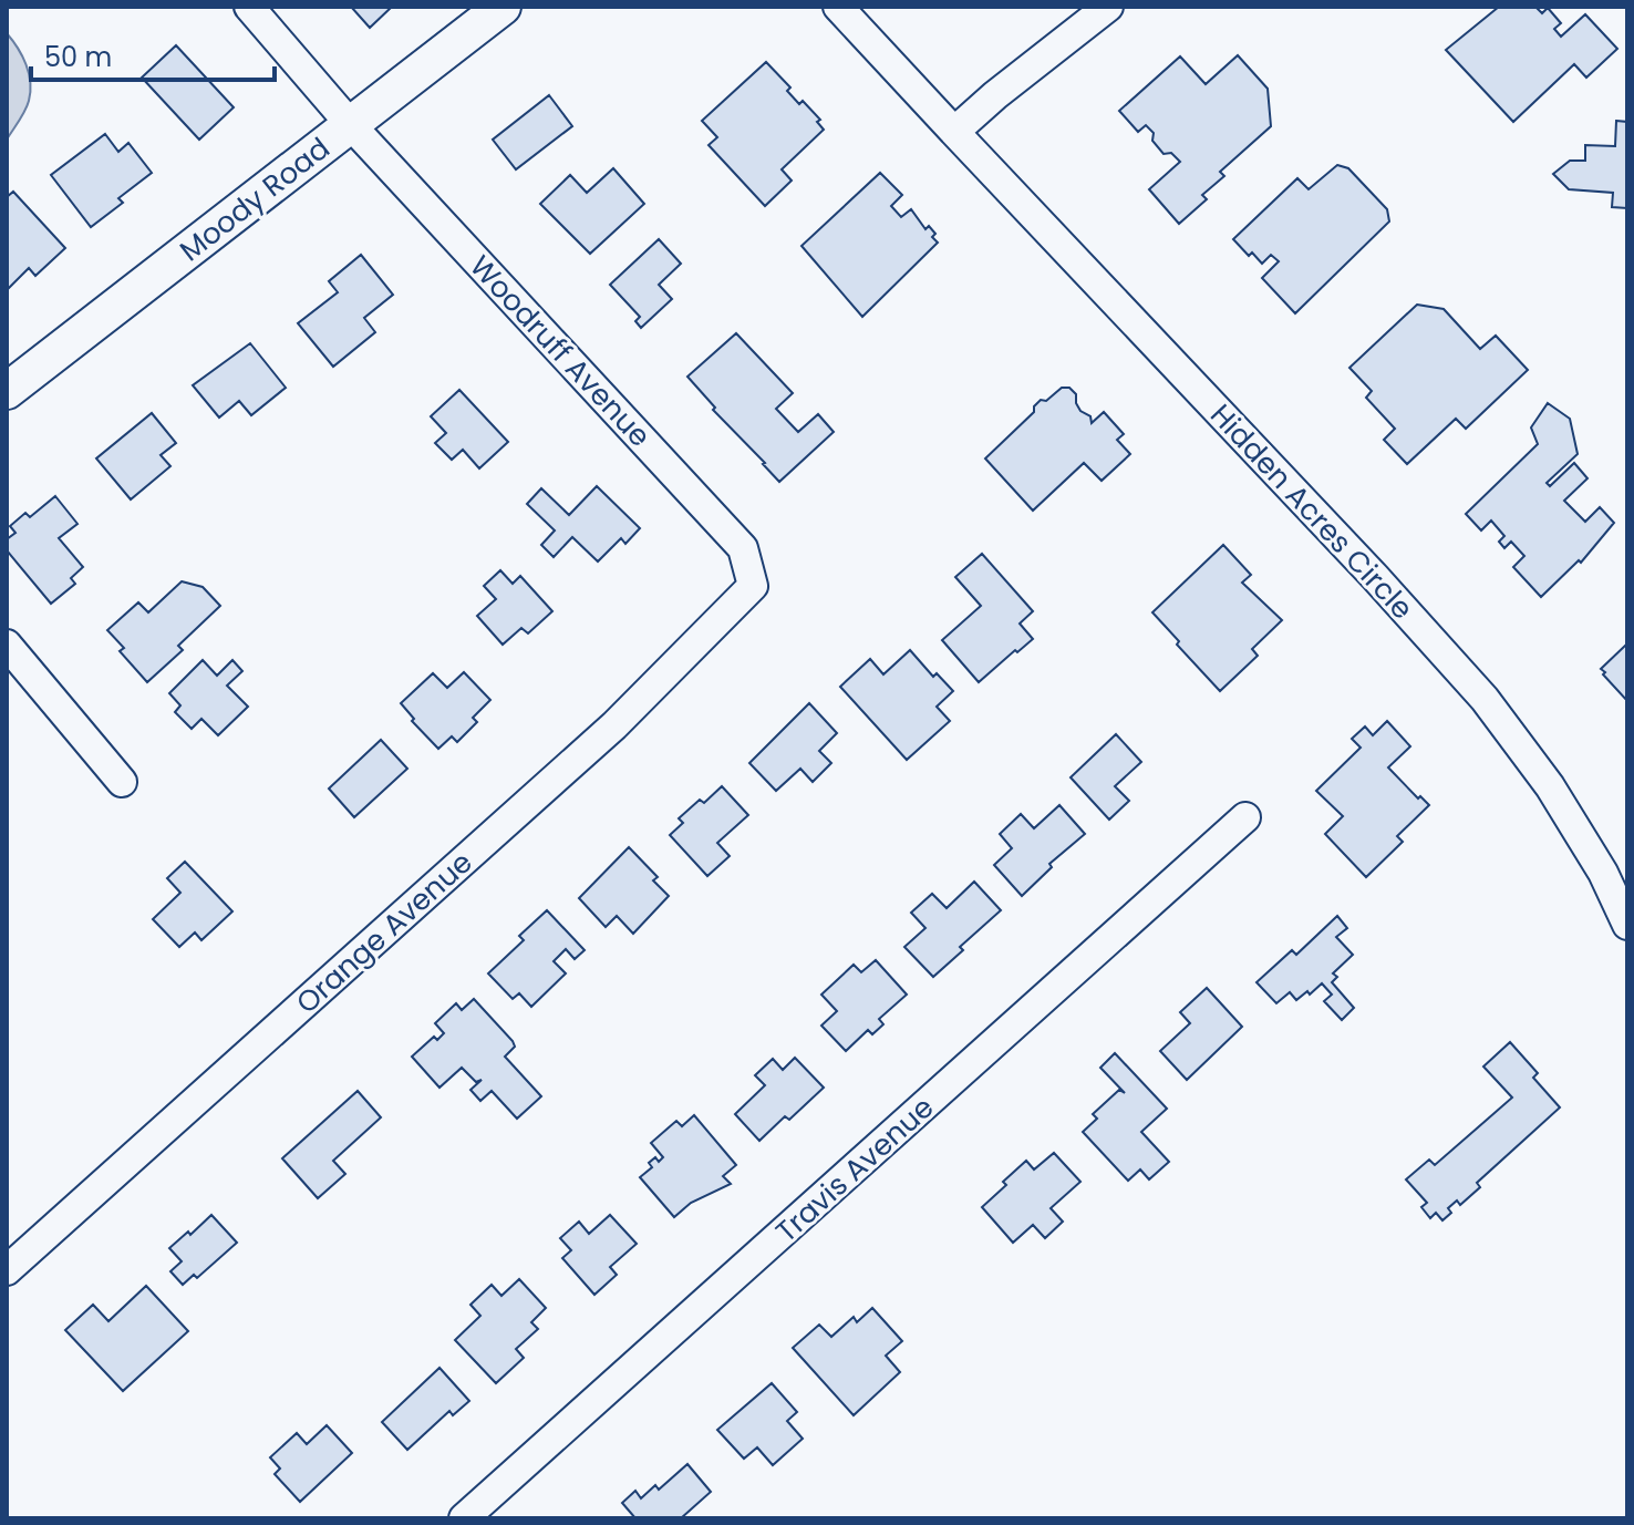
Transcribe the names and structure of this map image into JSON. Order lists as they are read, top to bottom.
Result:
{
  "streets": {
    "street": [
      "Moody Road",
      "Woodruff Avenue",
      "Hidden Acres Circle",
      "Orange Avenue",
      "Travis Avenue"
    ]
  },
  "crossings": [
    ["Moody Road", "Woodruff Avenue"],
    ["Woodruff Avenue", "Orange Avenue"]
  ],
  "scale_bar": "50 m"
}
